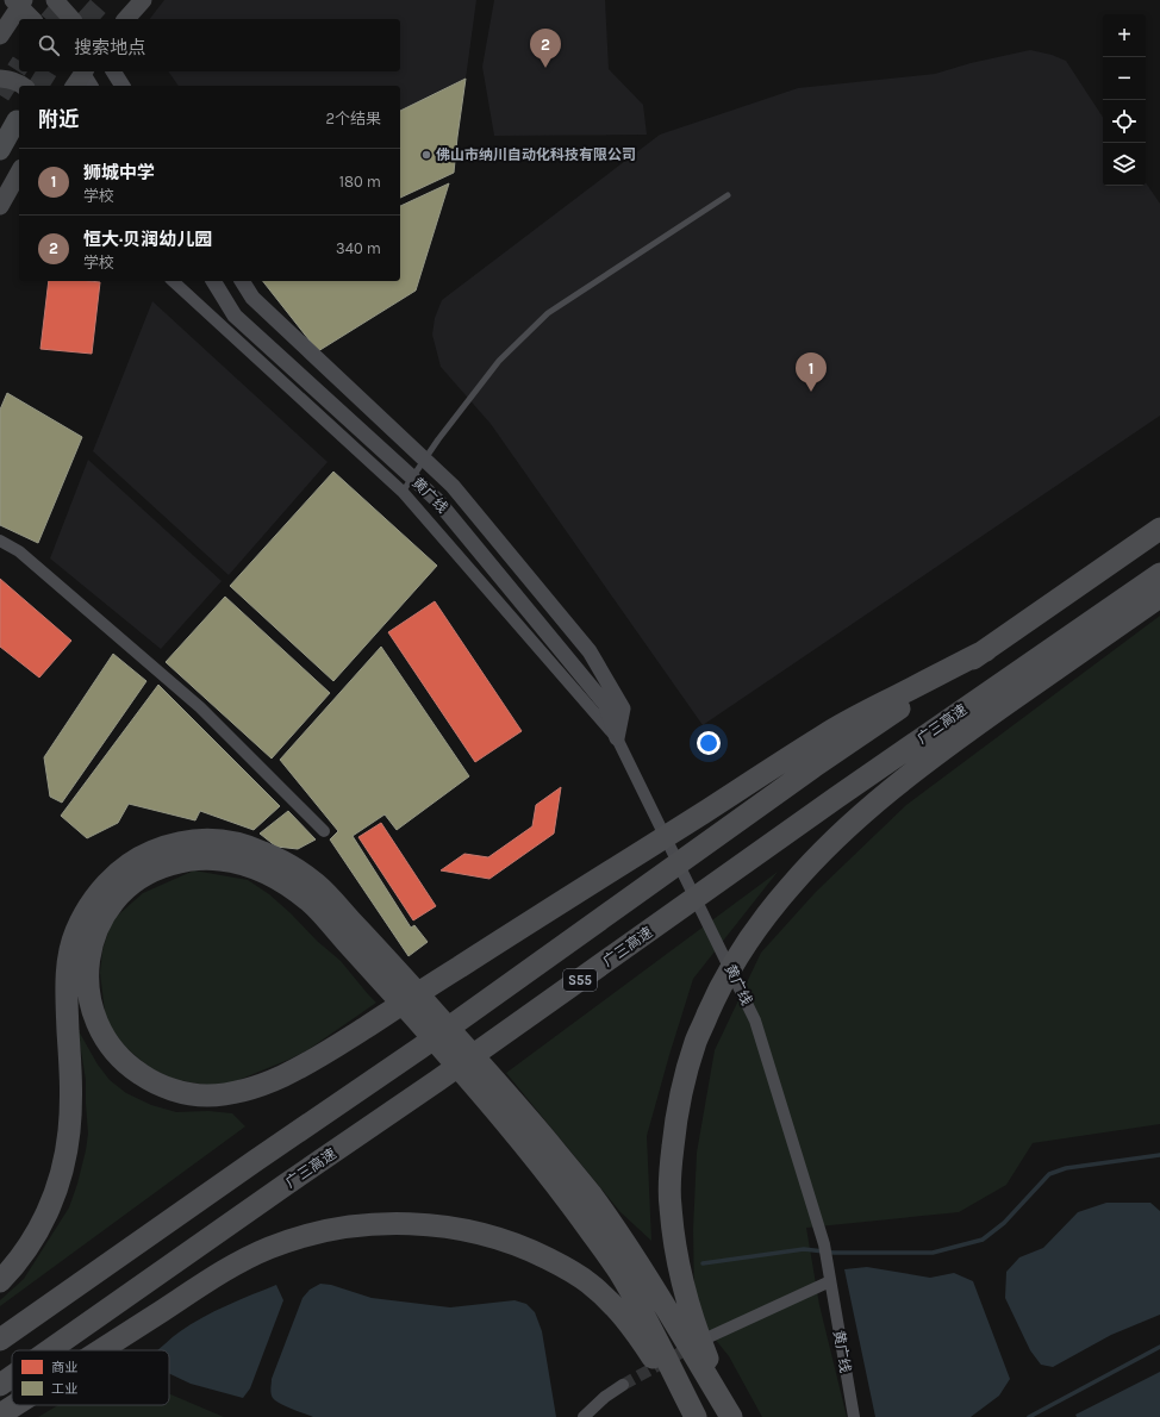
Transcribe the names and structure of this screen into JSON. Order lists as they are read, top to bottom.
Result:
{
  "streets": {
    "highway": ["广三高速", "S55"],
    "street": ["黄广线"]
  },
  "places": ["佛山市纳川自动化科技有限公司"],
  "legend": ["商业", "工业"],
  "page": {
    "map_buttons": ["+", "−"],
    "search": "搜索地点",
    "pins": ["2", "1"],
    "heading": ["附近", "2个结果"],
    "list": [
      {
        "mark": "1",
        "name": "狮城中学",
        "note": "学校",
        "value": "180 m"
      },
      {
        "mark": "2",
        "name": "恒大·贝润幼儿园",
        "note": "学校",
        "value": "340 m"
      }
    ]
  }
}
